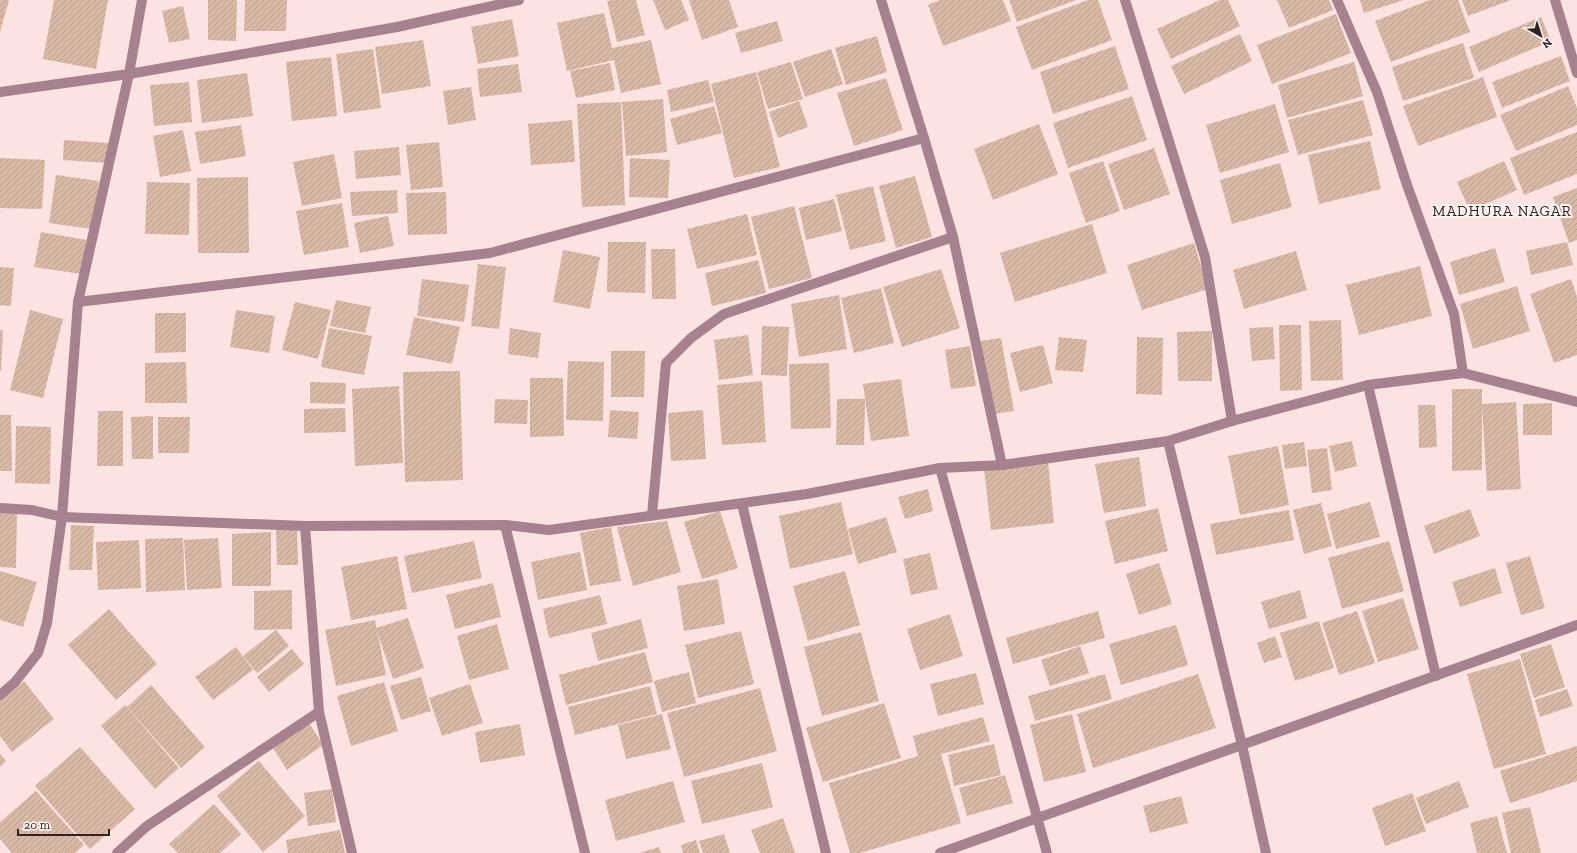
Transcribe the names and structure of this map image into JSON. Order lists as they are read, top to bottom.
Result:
{
  "districts": ["MADHURA NAGAR"],
  "scale_bar": "20 m",
  "north": "bottom right"
}
